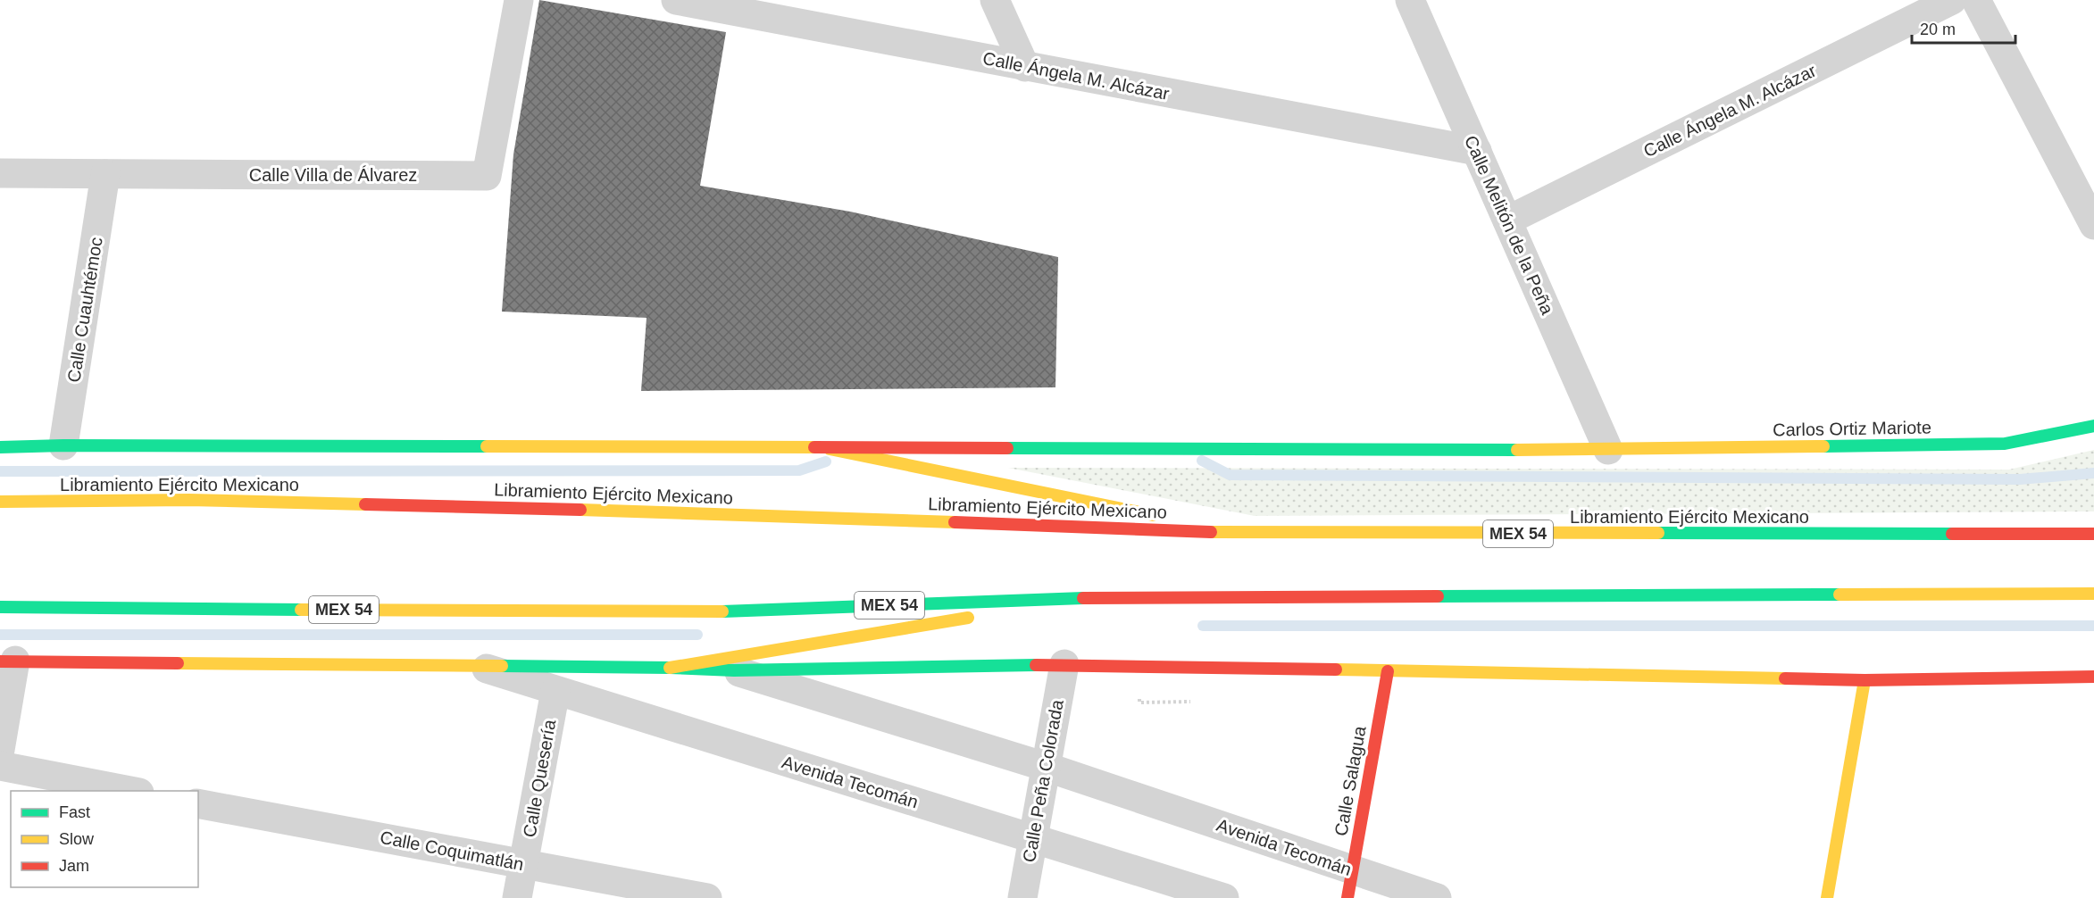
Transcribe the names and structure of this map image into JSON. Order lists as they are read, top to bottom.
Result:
{
  "streets": {
    "main road": [
      "Carlos Ortiz Mariote",
      "Libramiento Ejército Mexicano",
      "MEX 54",
      "Calle Salagua"
    ],
    "street": [
      "Calle Ángela M. Alcázar",
      "Calle Villa de Álvarez",
      "Calle Melitón de la Peña",
      "Calle Cuauhtémoc",
      "Calle Quesería",
      "Calle Peña Colorada",
      "Avenida Tecomán",
      "Calle Coquimatlán"
    ]
  },
  "crossings": [
    ["Calle Ángela M. Alcázar", "Calle Melitón de la Peña"],
    ["Calle Villa de Álvarez", "Calle Cuauhtémoc"],
    ["Calle Melitón de la Peña", "Carlos Ortiz Mariote"],
    ["Calle Quesería", "Avenida Tecomán"],
    ["Calle Quesería", "Calle Coquimatlán"],
    ["Calle Peña Colorada", "Avenida Tecomán"],
    ["Calle Salagua", "Avenida Tecomán"]
  ],
  "legend": ["Fast", "Slow", "Jam"],
  "scale_bar": "20 m"
}
